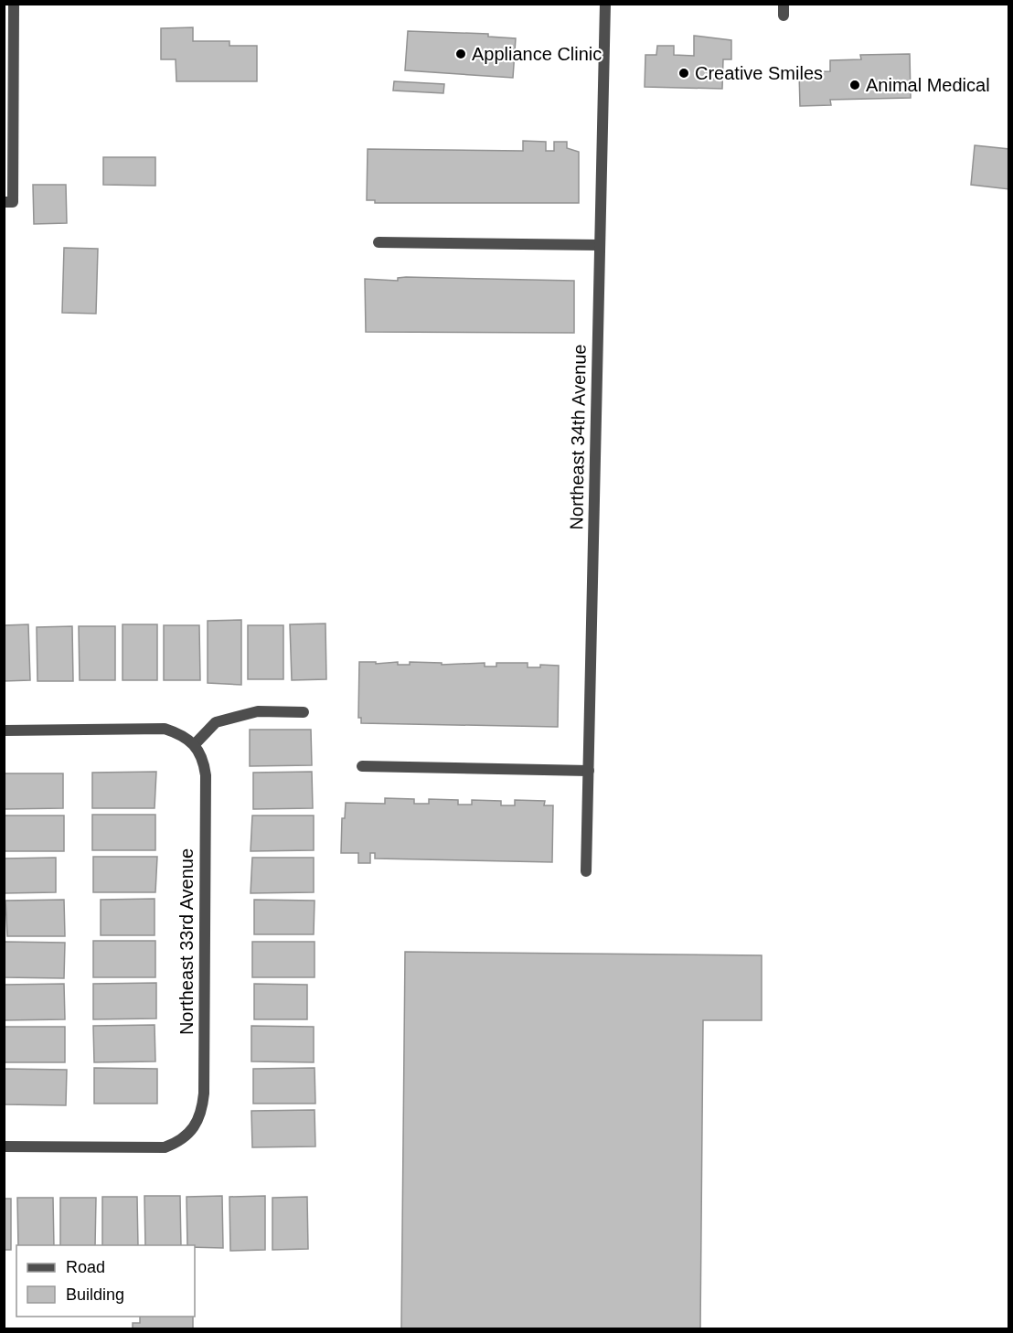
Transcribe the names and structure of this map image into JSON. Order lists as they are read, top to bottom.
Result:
{
  "streets": {
    "street": ["Northeast 34th Avenue", "Northeast 33rd Avenue"]
  },
  "places": ["Appliance Clinic", "Creative Smiles", "Animal Medical"],
  "legend": ["Road", "Building"]
}
